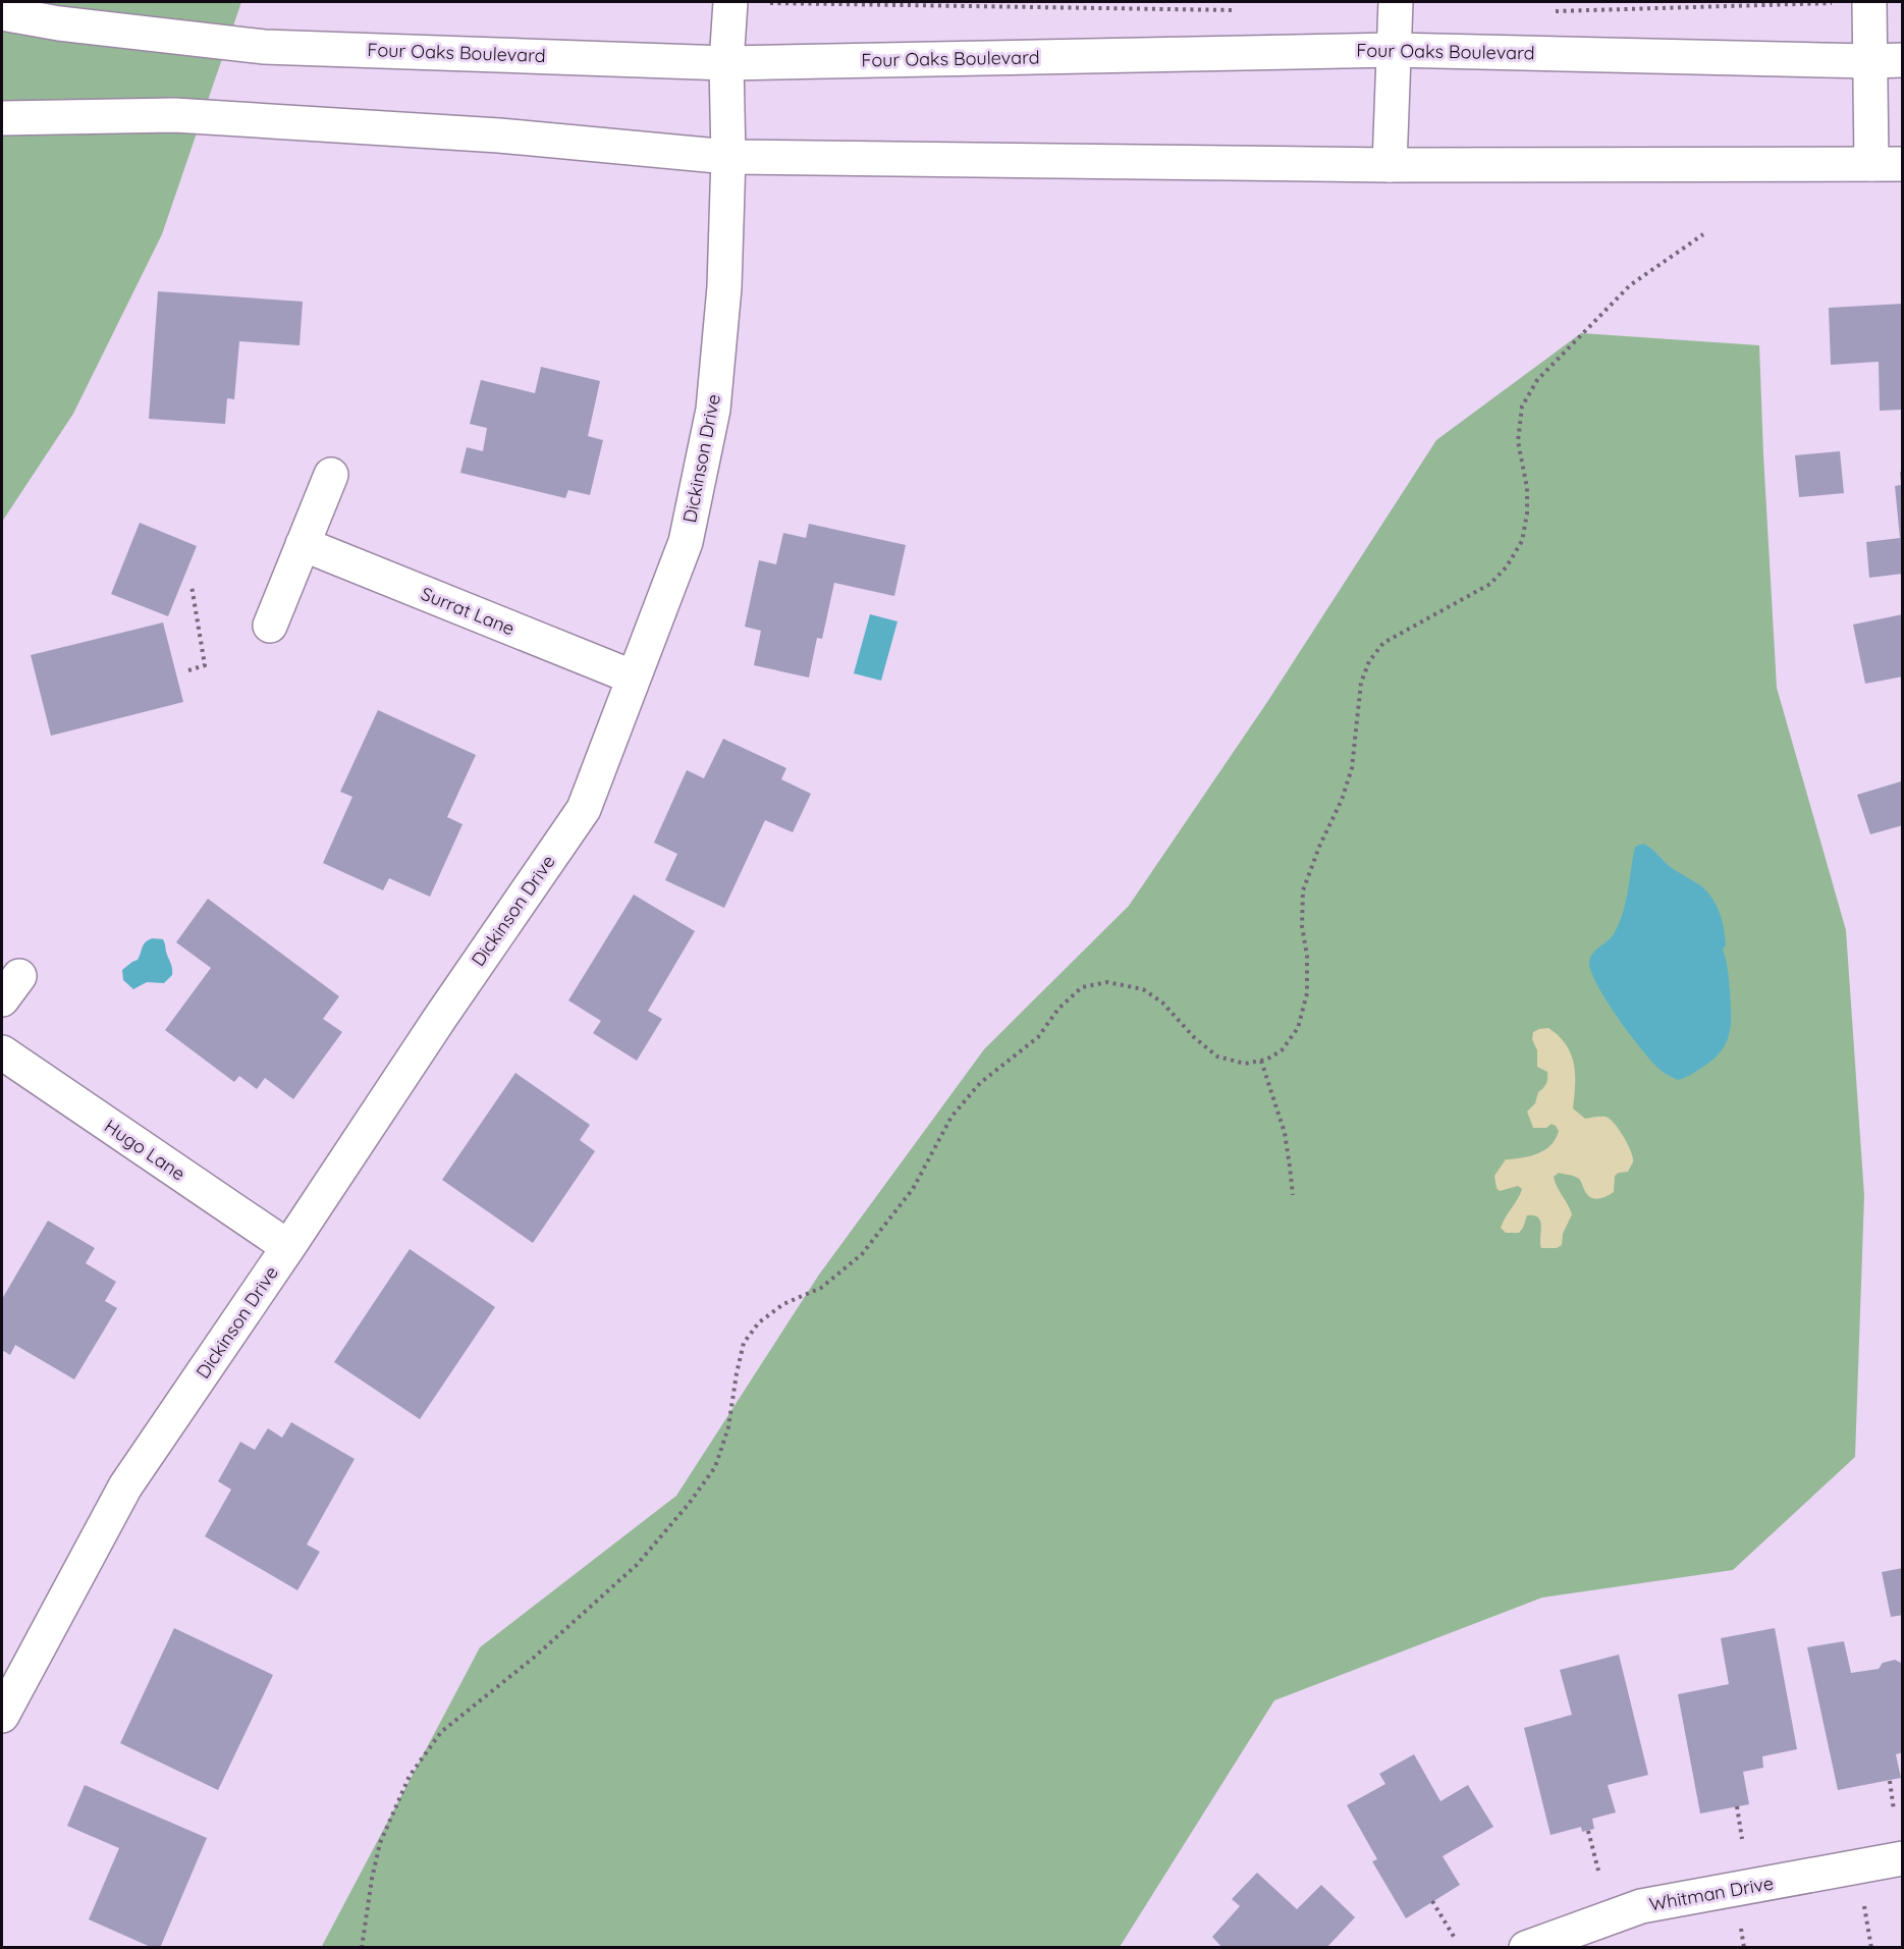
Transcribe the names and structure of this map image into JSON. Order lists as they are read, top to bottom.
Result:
{
  "streets": {
    "street": [
      "Four Oaks Boulevard",
      "Dickinson Drive",
      "Surrat Lane",
      "Hugo Lane",
      "Whitman Drive"
    ]
  },
  "crossings": [
    ["Four Oaks Boulevard", "Dickinson Drive"],
    ["Dickinson Drive", "Surrat Lane"],
    ["Dickinson Drive", "Hugo Lane"]
  ]
}
